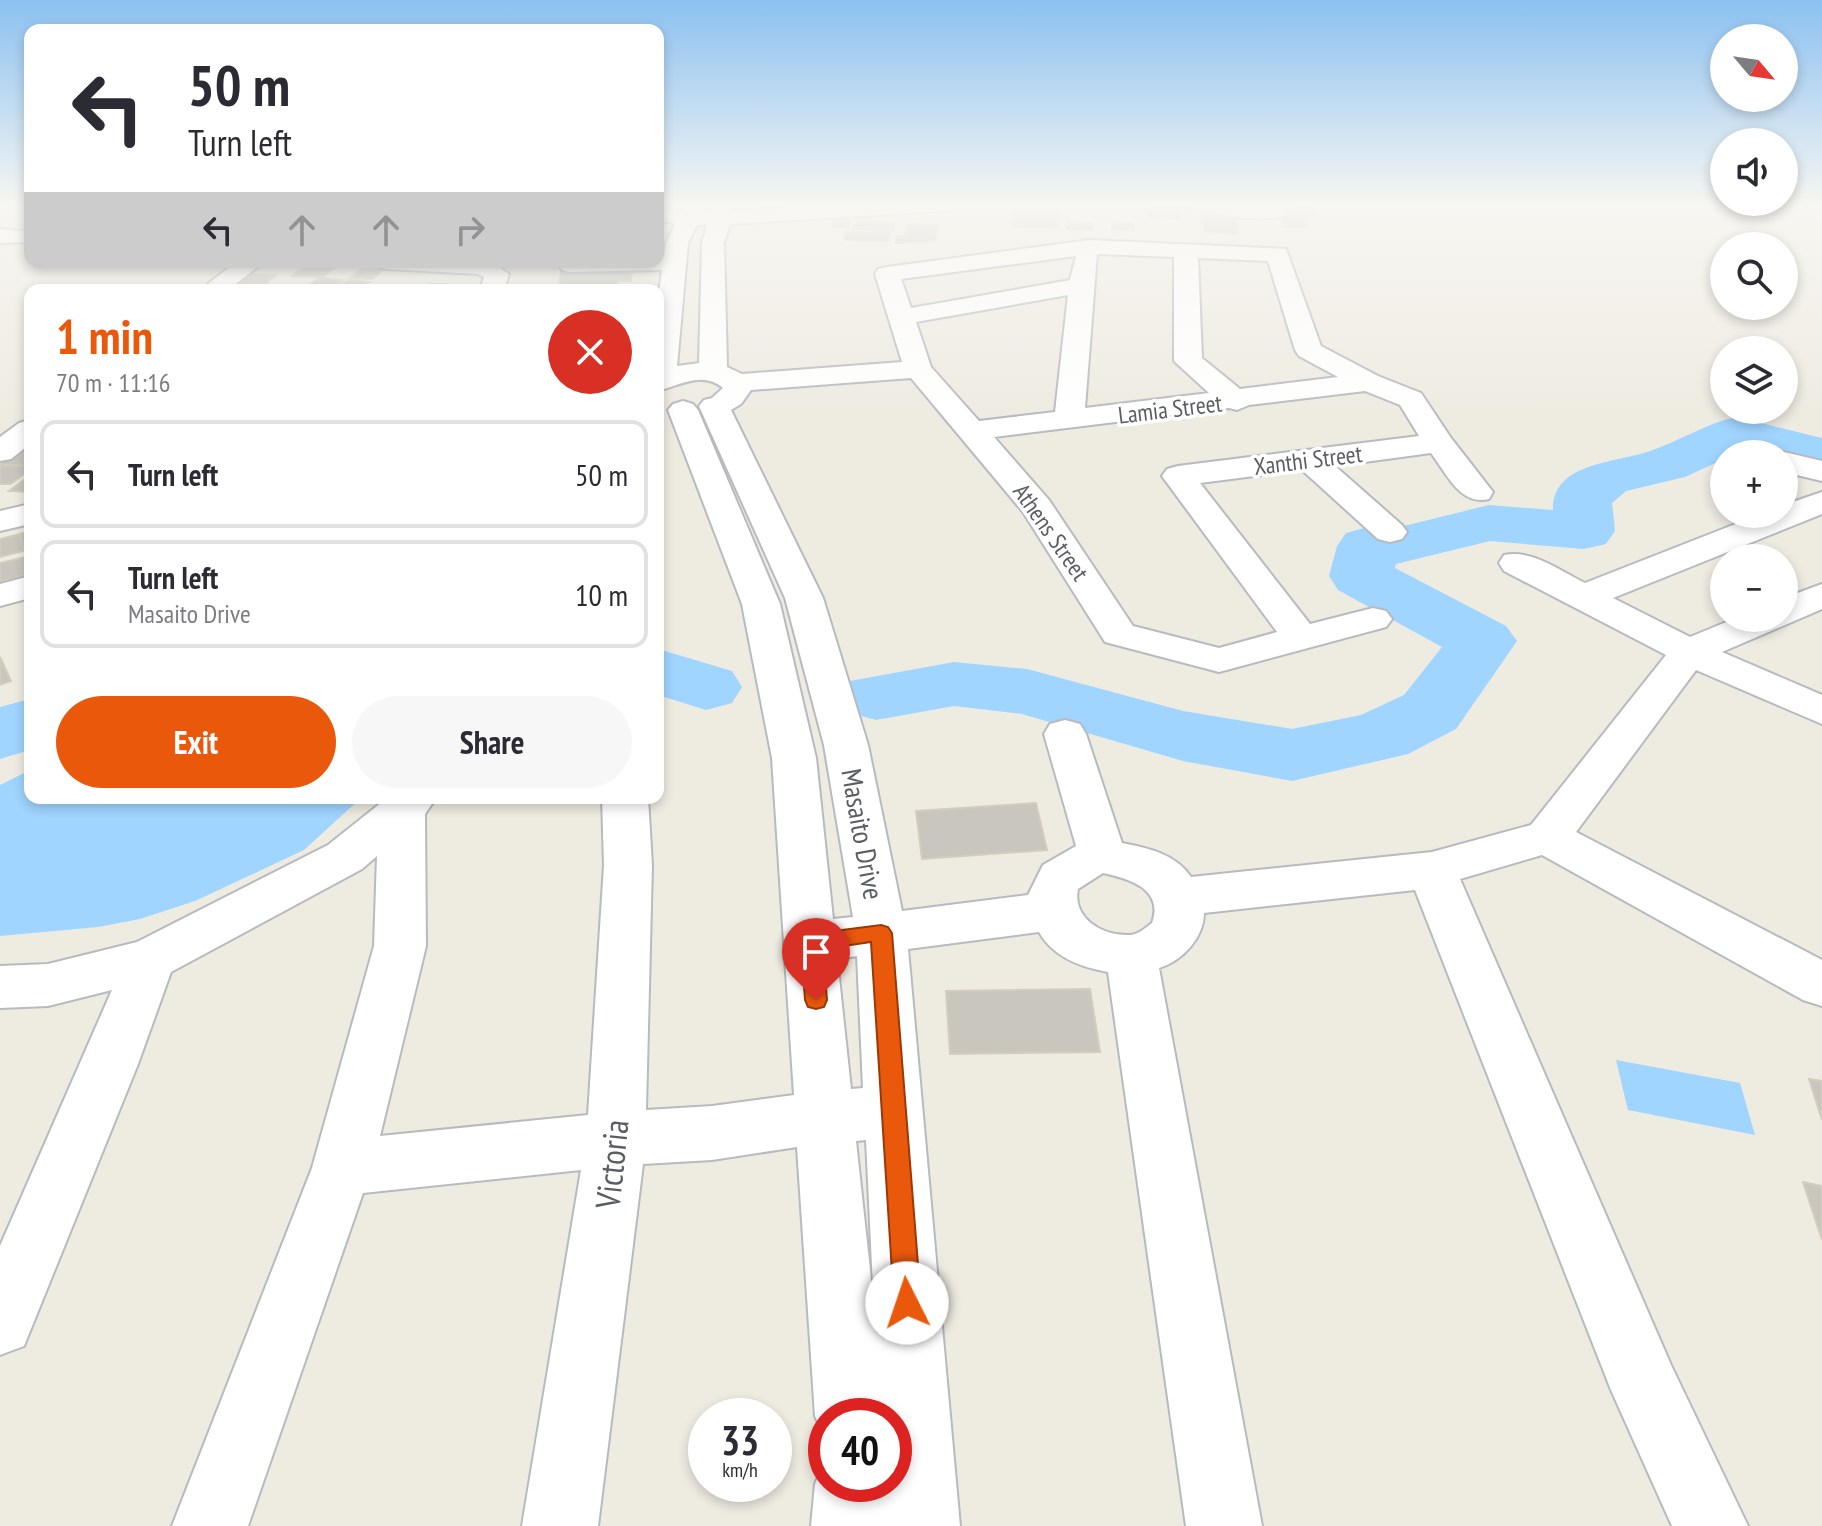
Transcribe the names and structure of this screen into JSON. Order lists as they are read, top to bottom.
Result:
{
  "streets": {
    "street": [
      "Lamia Street",
      "Xanthi Street",
      "Athens Street",
      "Masaito Drive",
      "Victoria"
    ]
  },
  "crossings": [
    ["Lamia Street", "Athens Street"],
    ["Xanthi Street", "Athens Street"]
  ],
  "north": "bottom right",
  "page": {
    "map_buttons": ["+", "−"],
    "turn": ["50 m", "Turn left"],
    "heading": ["1 min", "70 m · 11:16"],
    "list": [
      {
        "name": "Turn left",
        "value": "50 m"
      },
      {
        "name": "Turn left",
        "note": "Masaito Drive",
        "value": "10 m"
      }
    ],
    "buttons": ["Exit", "Share"],
    "speed": "33 km/h",
    "limit": "40"
  }
}
